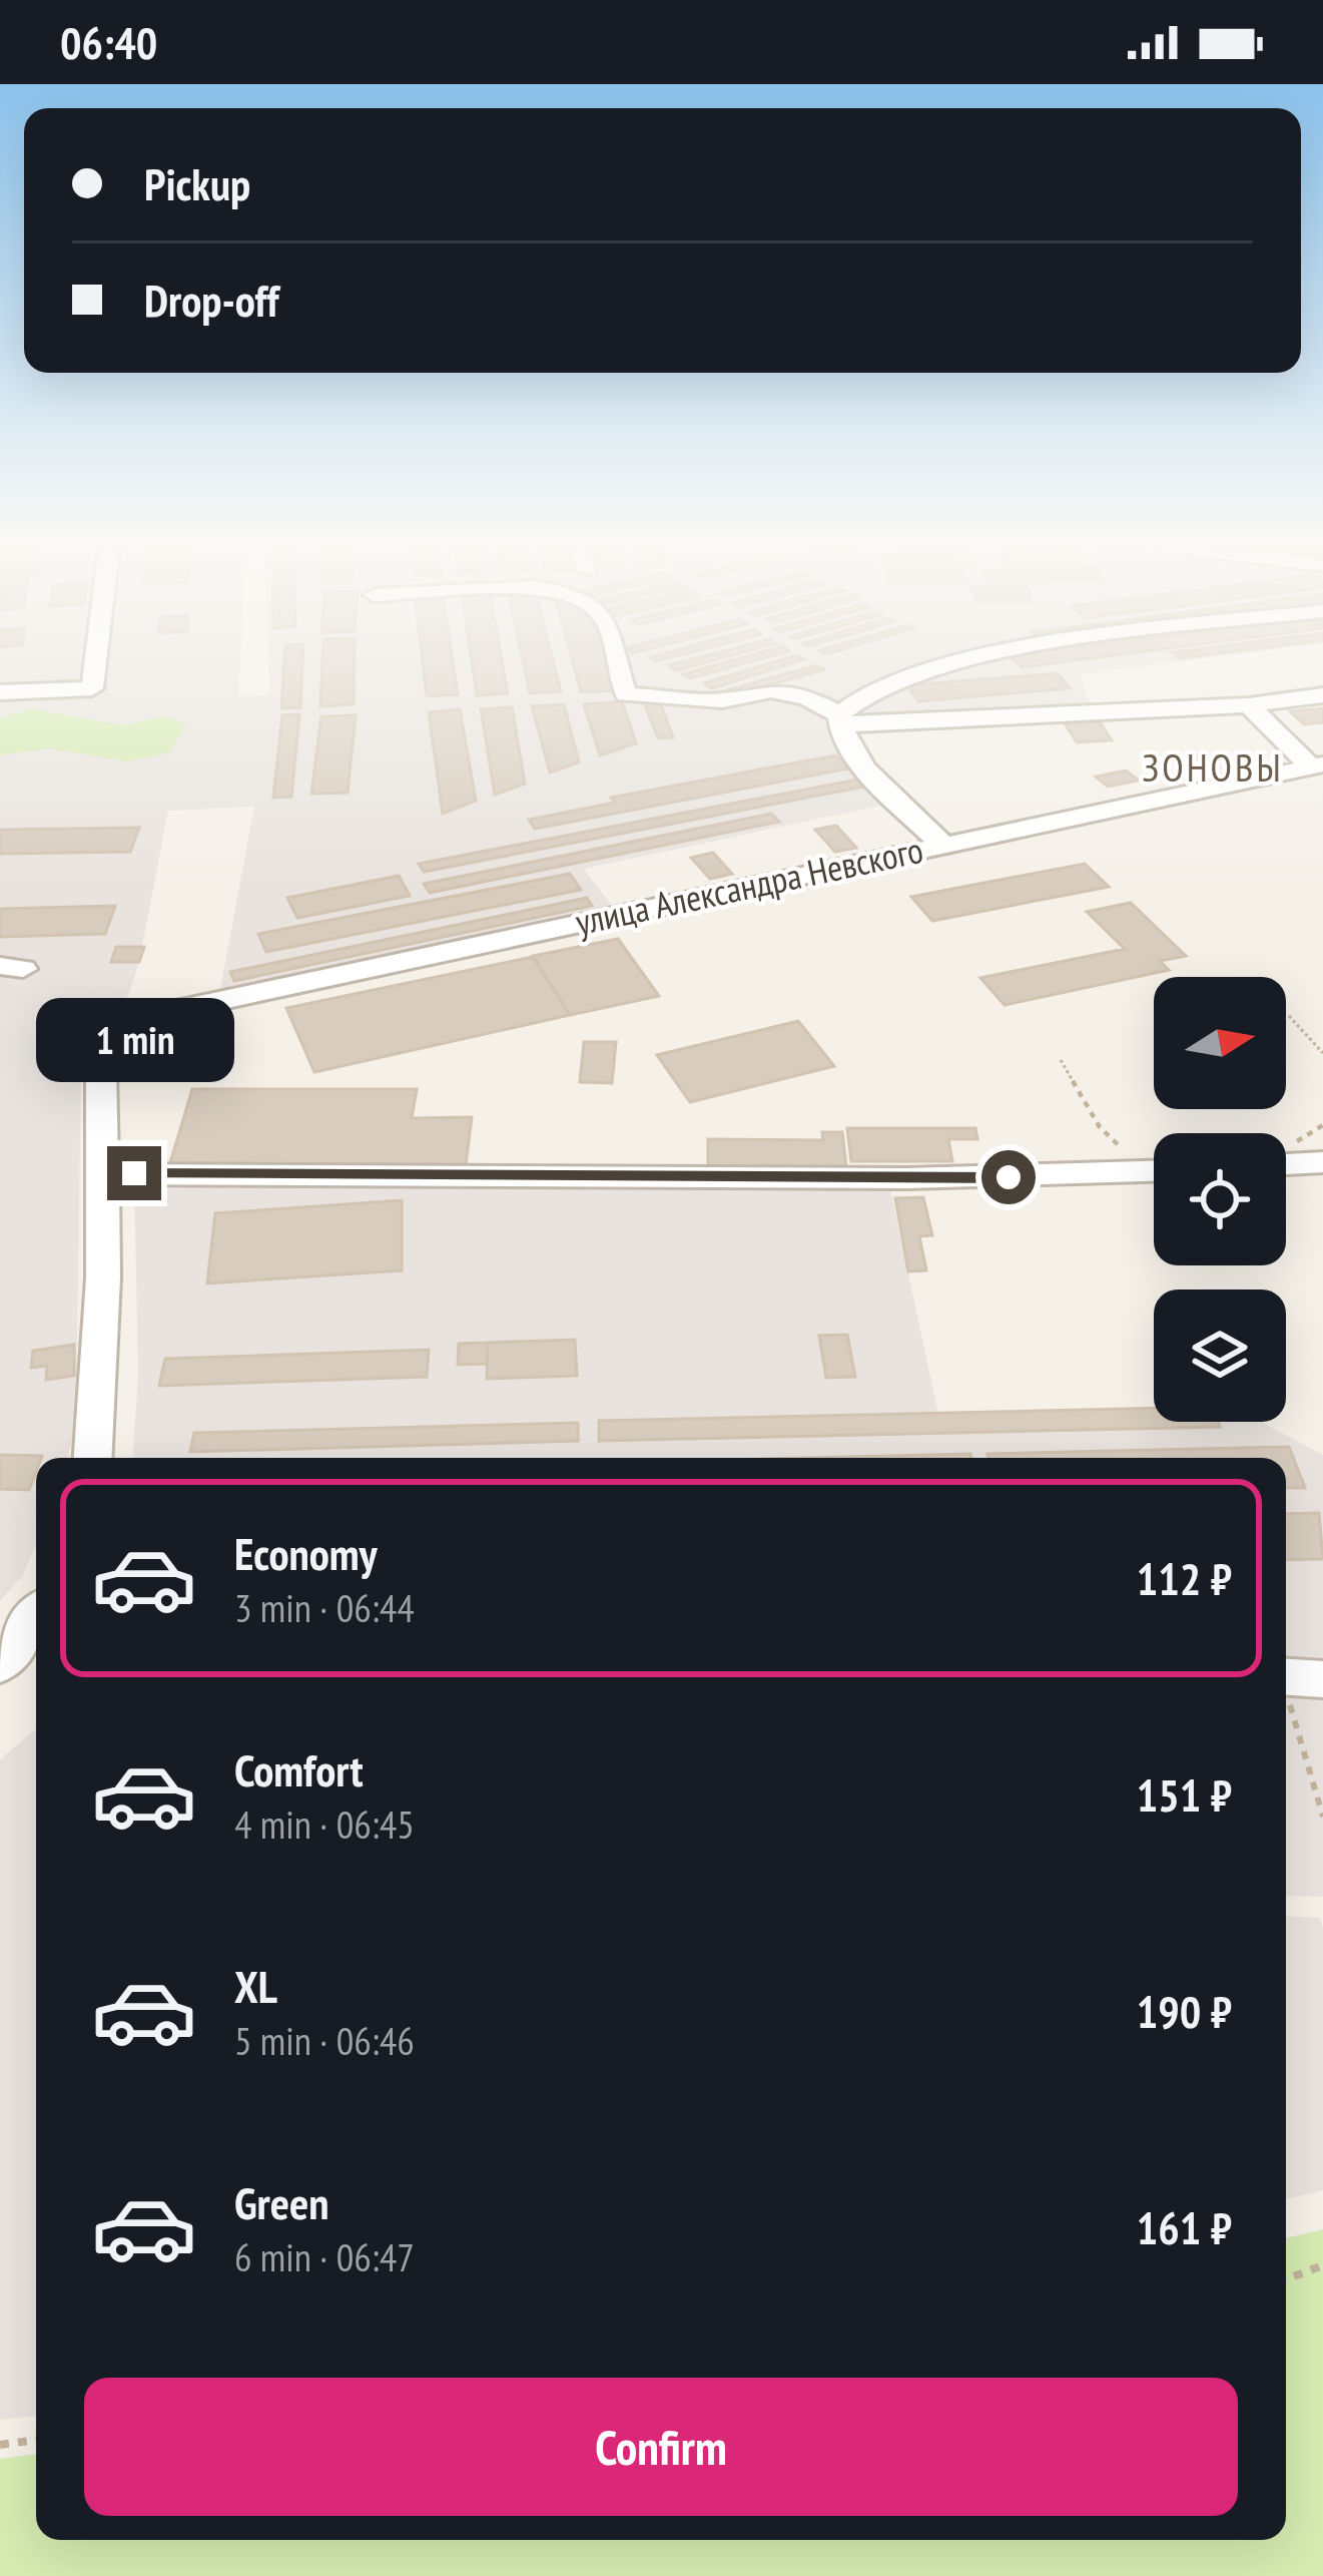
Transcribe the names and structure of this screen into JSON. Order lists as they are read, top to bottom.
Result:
{
  "streets": {
    "street": ["улица Александра Невского"]
  },
  "districts": ["ЗОНОВЫ"],
  "north": "right",
  "page": {
    "status": "06:40",
    "banner": ["Pickup", "Drop-off"],
    "bubble": "1 min",
    "list": [
      {
        "name": "Economy",
        "note": "3 min · 06:44",
        "value": "112 ₽"
      },
      {
        "name": "Comfort",
        "note": "4 min · 06:45",
        "value": "151 ₽"
      },
      {
        "name": "XL",
        "note": "5 min · 06:46",
        "value": "190 ₽"
      },
      {
        "name": "Green",
        "note": "6 min · 06:47",
        "value": "161 ₽"
      }
    ],
    "buttons": "Confirm"
  }
}
